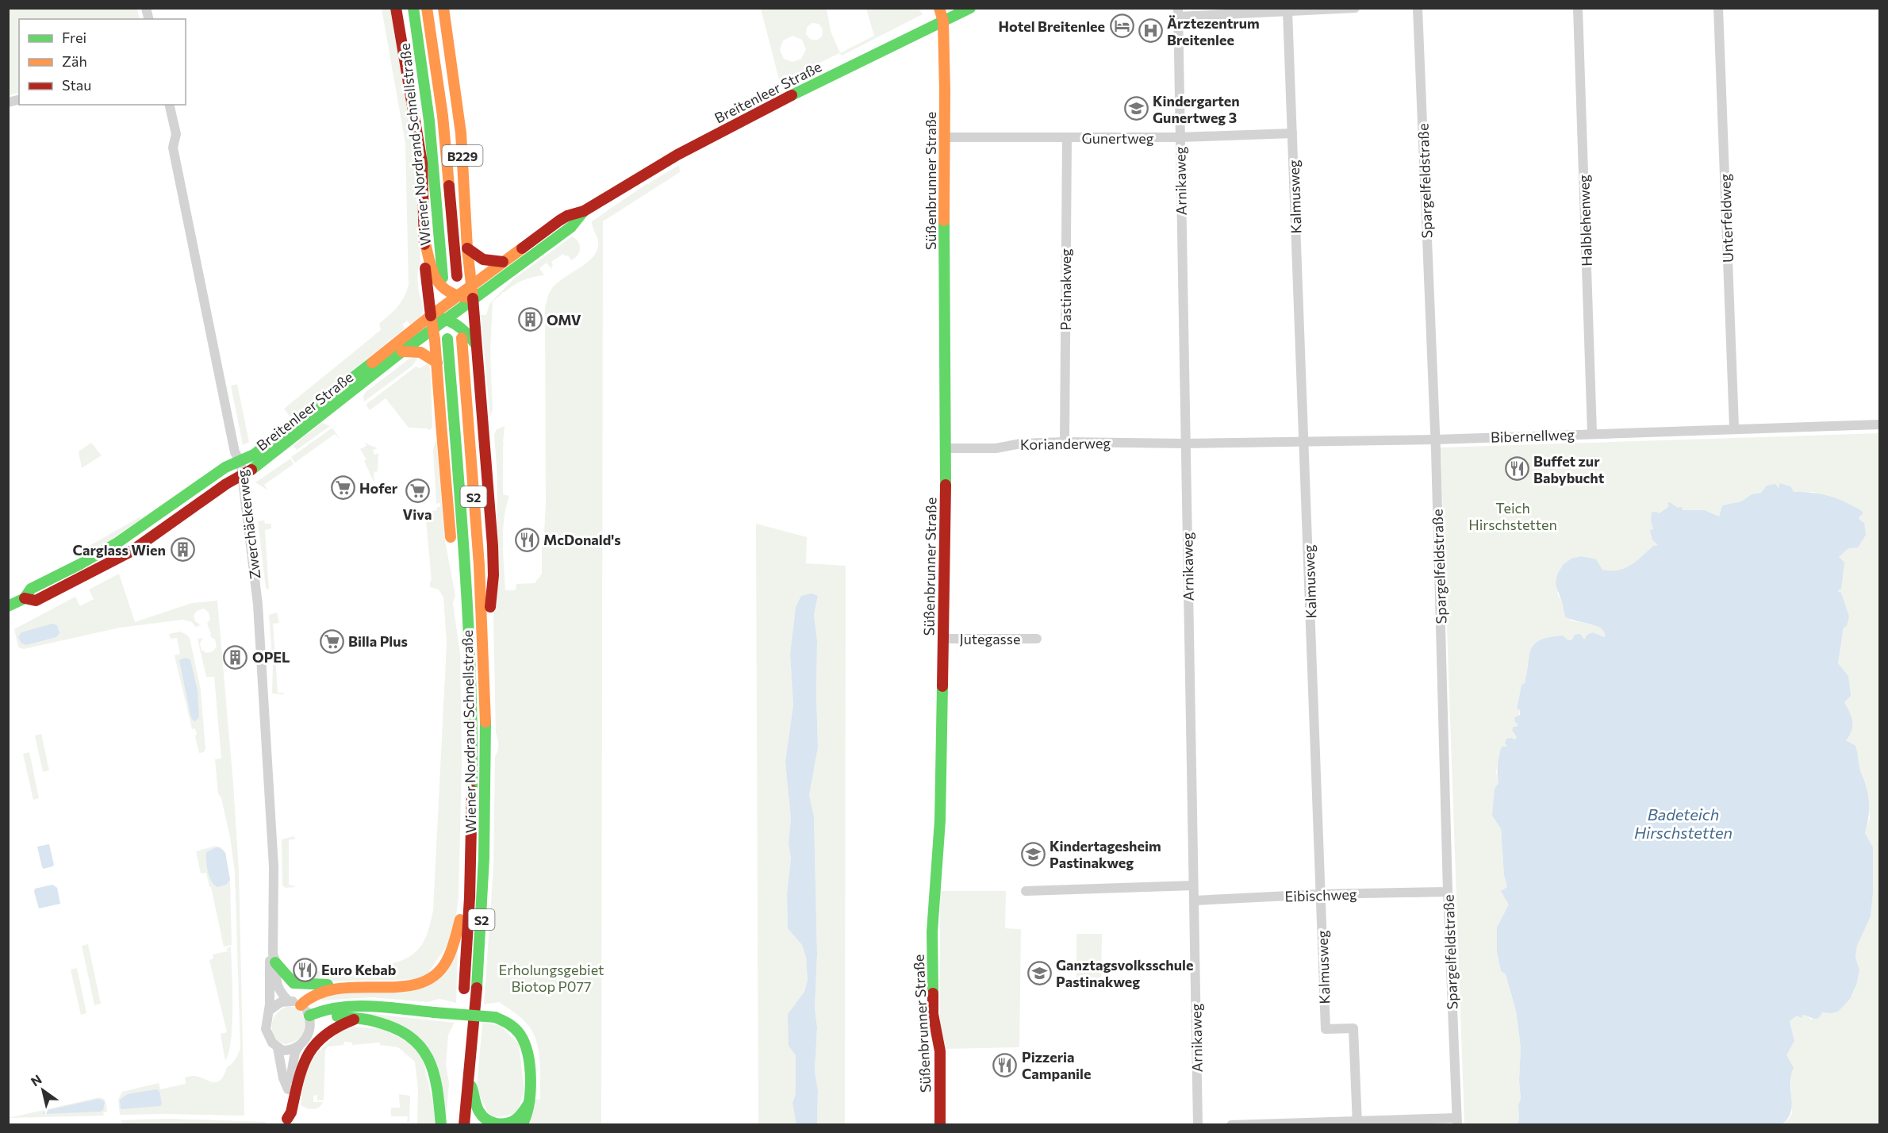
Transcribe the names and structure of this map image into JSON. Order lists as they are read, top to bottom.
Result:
{
  "streets": {
    "main road": [
      "Breitenleer Straße",
      "Wiener Nordrand Schnellstraße",
      "B229",
      "Süßenbrunner Straße",
      "S2"
    ],
    "street": [
      "Gunertweg",
      "Arnikaweg",
      "Spargelfeldstraße",
      "Kalmusweg",
      "Unterfeldweg",
      "Halblehenweg",
      "Pastinakweg",
      "Bibernellweg",
      "Korianderweg",
      "Zwerchäckerweg",
      "Jutegasse",
      "Eibischweg"
    ]
  },
  "crossings": [
    ["Breitenleer Straße", "B229"],
    ["Breitenleer Straße", "Süßenbrunner Straße"],
    ["Breitenleer Straße", "Zwerchäckerweg"],
    ["Gunertweg", "Süßenbrunner Straße"],
    ["Gunertweg", "Arnikaweg"],
    ["Gunertweg", "Kalmusweg"],
    ["Gunertweg", "Pastinakweg"],
    ["Süßenbrunner Straße", "Korianderweg"],
    ["Süßenbrunner Straße", "Jutegasse"],
    ["Arnikaweg", "Bibernellweg"],
    ["Arnikaweg", "Korianderweg"],
    ["Arnikaweg", "Eibischweg"],
    ["Spargelfeldstraße", "Bibernellweg"],
    ["Spargelfeldstraße", "Eibischweg"],
    ["Kalmusweg", "Bibernellweg"],
    ["Kalmusweg", "Eibischweg"],
    ["Unterfeldweg", "Bibernellweg"],
    ["Halblehenweg", "Bibernellweg"],
    ["Pastinakweg", "Korianderweg"],
    ["Bibernellweg", "Korianderweg"]
  ],
  "water": ["Badeteich Hirschstetten"],
  "parks": ["Teich Hirschstetten", "Erholungsgebiet Biotop P077"],
  "places": {
    "hotel": ["Hotel Breitenlee"],
    "hospital": ["Ärztezentrum Breitenlee"],
    "school or university": ["Kindergarten Gunertweg 3", "Kindertagesheim Pastinakweg", "Ganztagsvolksschule Pastinakweg"],
    "building": ["OMV", "Carglass Wien", "OPEL"],
    "restaurant": [
      "Buffet zur Babybucht",
      "McDonald's",
      "Euro Kebab",
      "Pizzeria Campanile"
    ],
    "supermarket": ["Hofer", "Viva", "Billa Plus"]
  },
  "legend": ["Frei", "Zäh", "Stau"],
  "north": "top left"
}
